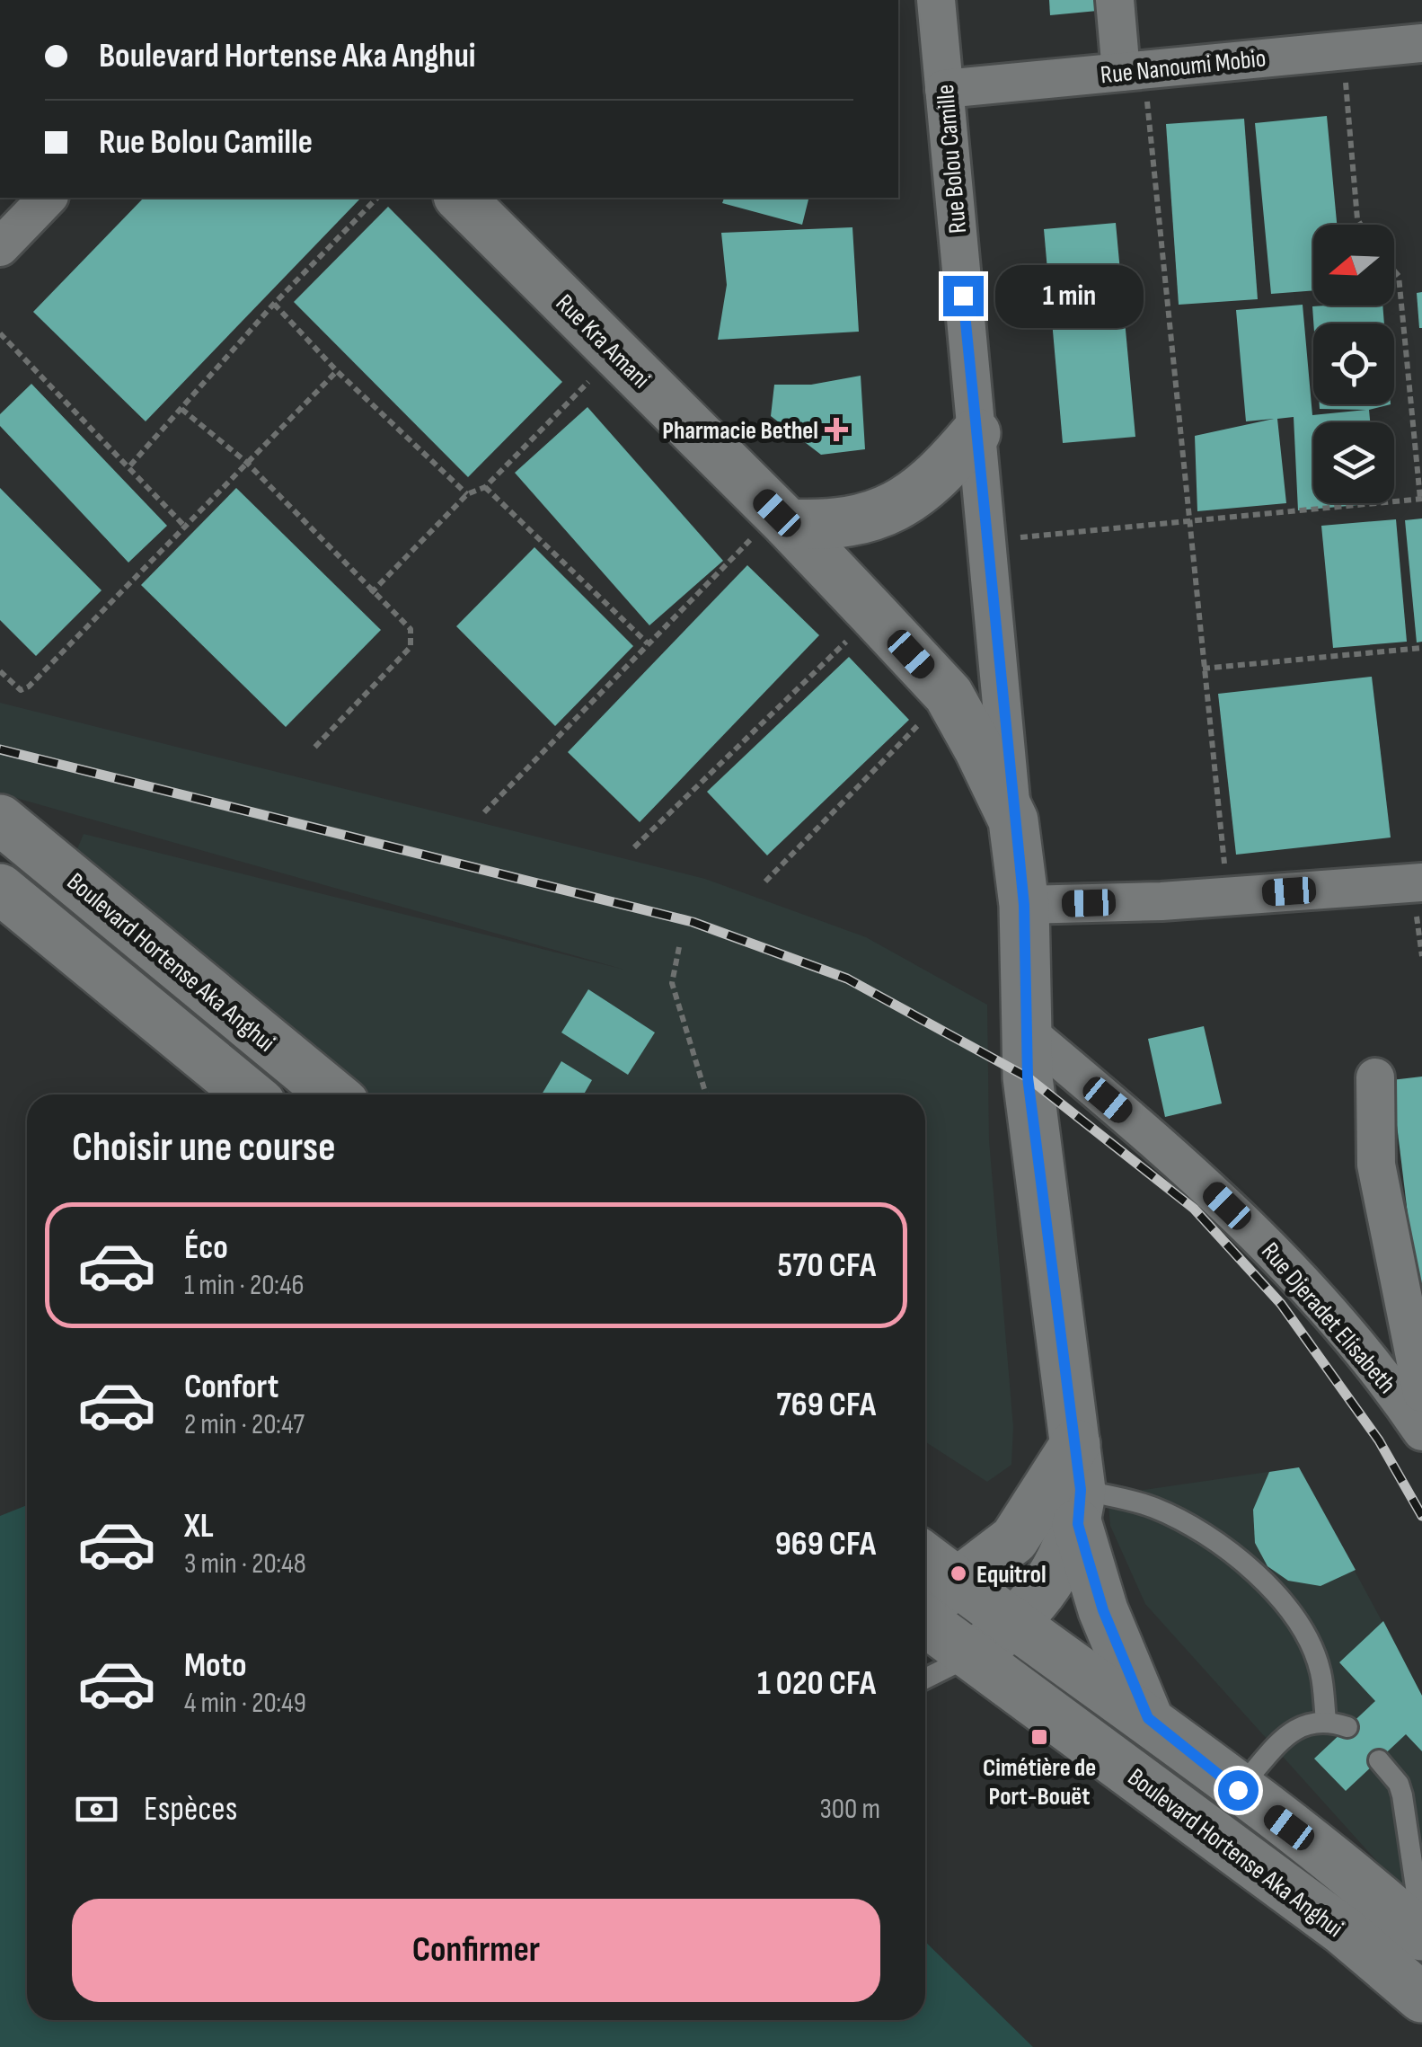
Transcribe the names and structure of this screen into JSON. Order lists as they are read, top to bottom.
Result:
{
  "streets": {
    "main road": ["Rue Bolou Camille", "Rue Kra Amani", "Boulevard Hortense Aka Anghui"],
    "street": ["Rue Nanoumi Mobio", "Rue Djeradet Elisabeth"]
  },
  "crossings": [
    ["Rue Nanoumi Mobio", "Rue Bolou Camille"],
    ["Rue Bolou Camille", "Rue Kra Amani"],
    ["Rue Bolou Camille", "Boulevard Hortense Aka Anghui"],
    ["Rue Bolou Camille", "Rue Djeradet Elisabeth"]
  ],
  "places": {
    "health": ["Pharmacie Bethel"],
    "other": ["Equitrol"],
    "transit": ["Cimétière de Port-Bouët"]
  },
  "north": "left",
  "page": {
    "banner": ["Boulevard Hortense Aka Anghui", "Rue Bolou Camille"],
    "bubble": "1 min",
    "heading": "Choisir une course",
    "list": [
      {
        "name": "Éco",
        "note": "1 min · 20:46",
        "value": "570 CFA"
      },
      {
        "name": "Confort",
        "note": "2 min · 20:47",
        "value": "769 CFA"
      },
      {
        "name": "XL",
        "note": "3 min · 20:48",
        "value": "969 CFA"
      },
      {
        "name": "Moto",
        "note": "4 min · 20:49",
        "value": "1 020 CFA"
      }
    ],
    "pay": ["Espèces", "300 m"],
    "buttons": "Confirmer"
  }
}
